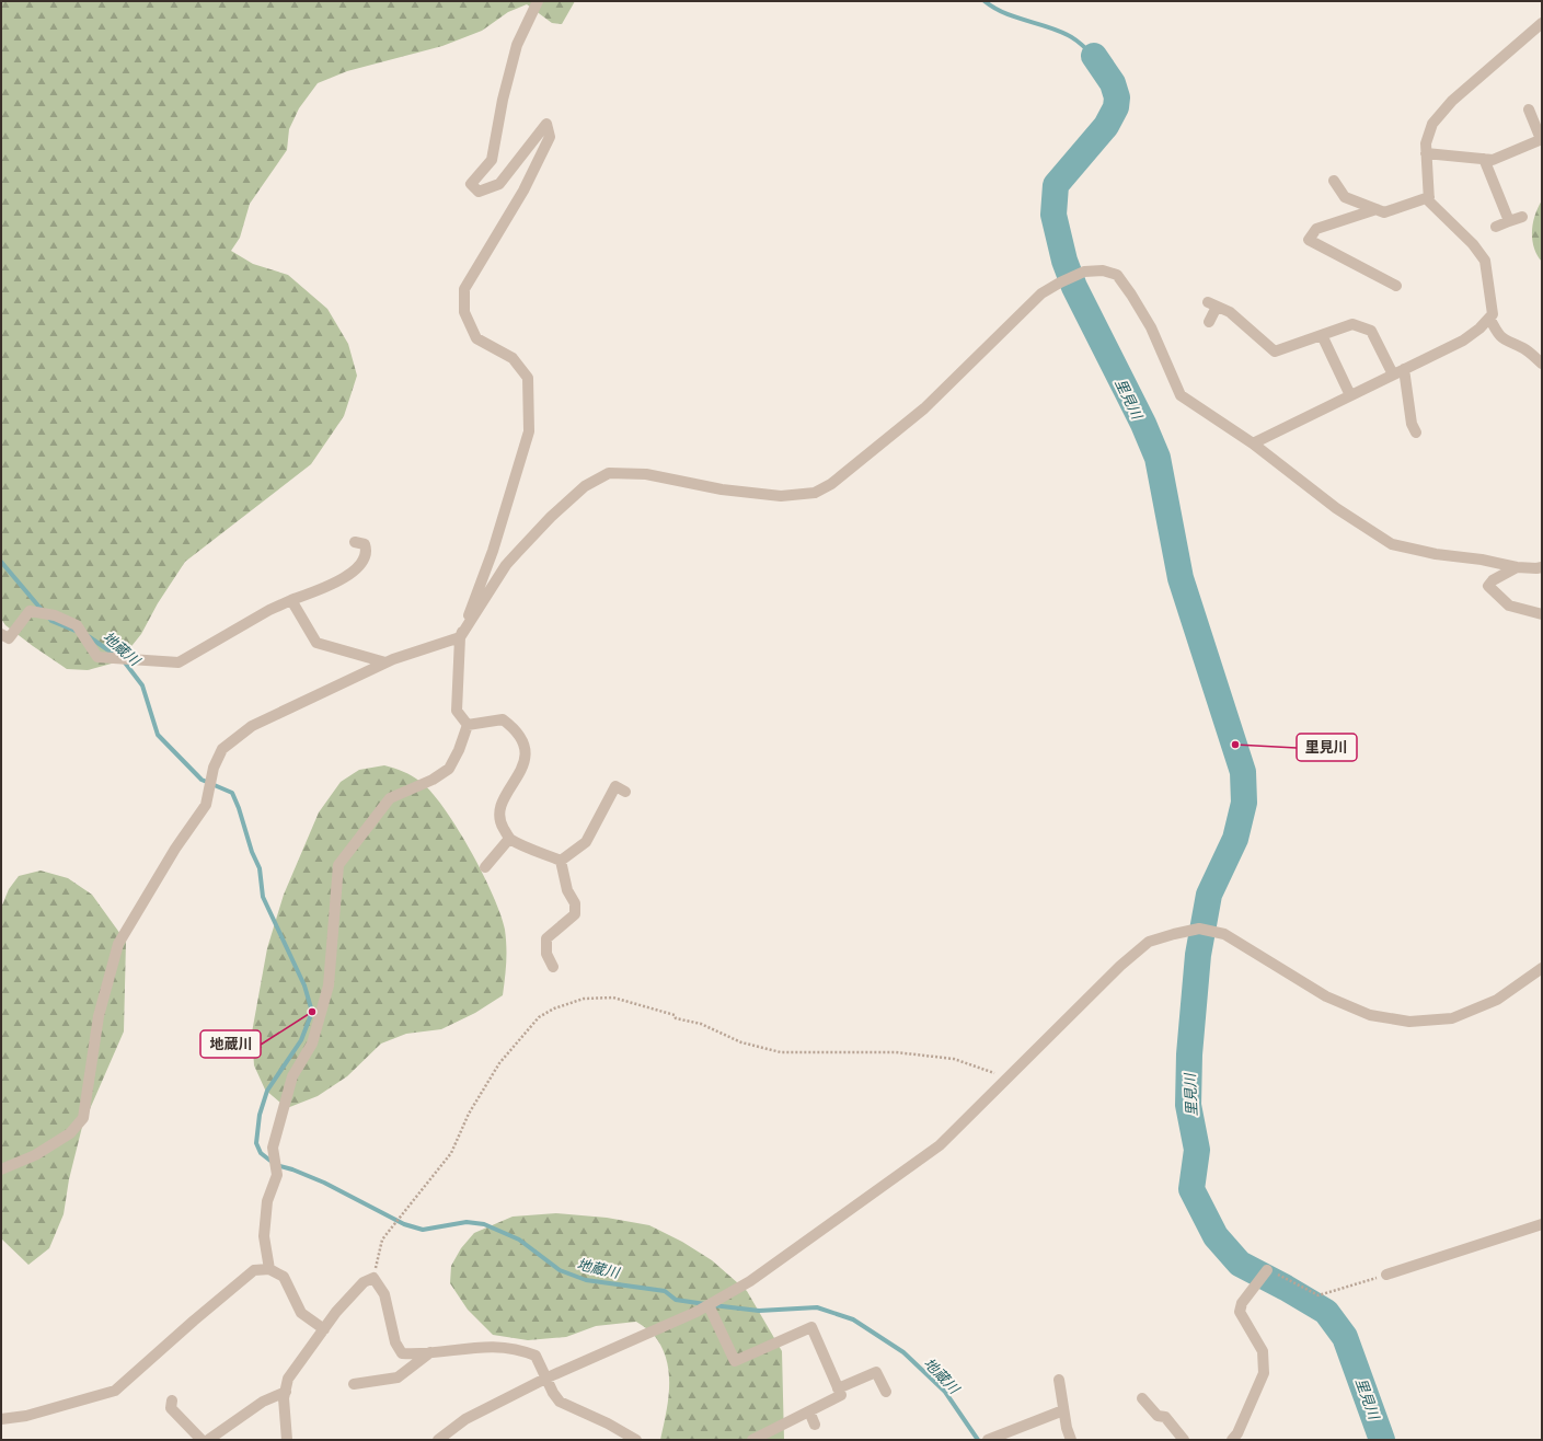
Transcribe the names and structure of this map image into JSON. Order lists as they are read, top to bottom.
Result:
{
  "water": ["里見川", "地蔵川"],
  "places": ["里見川", "地蔵川"]
}
